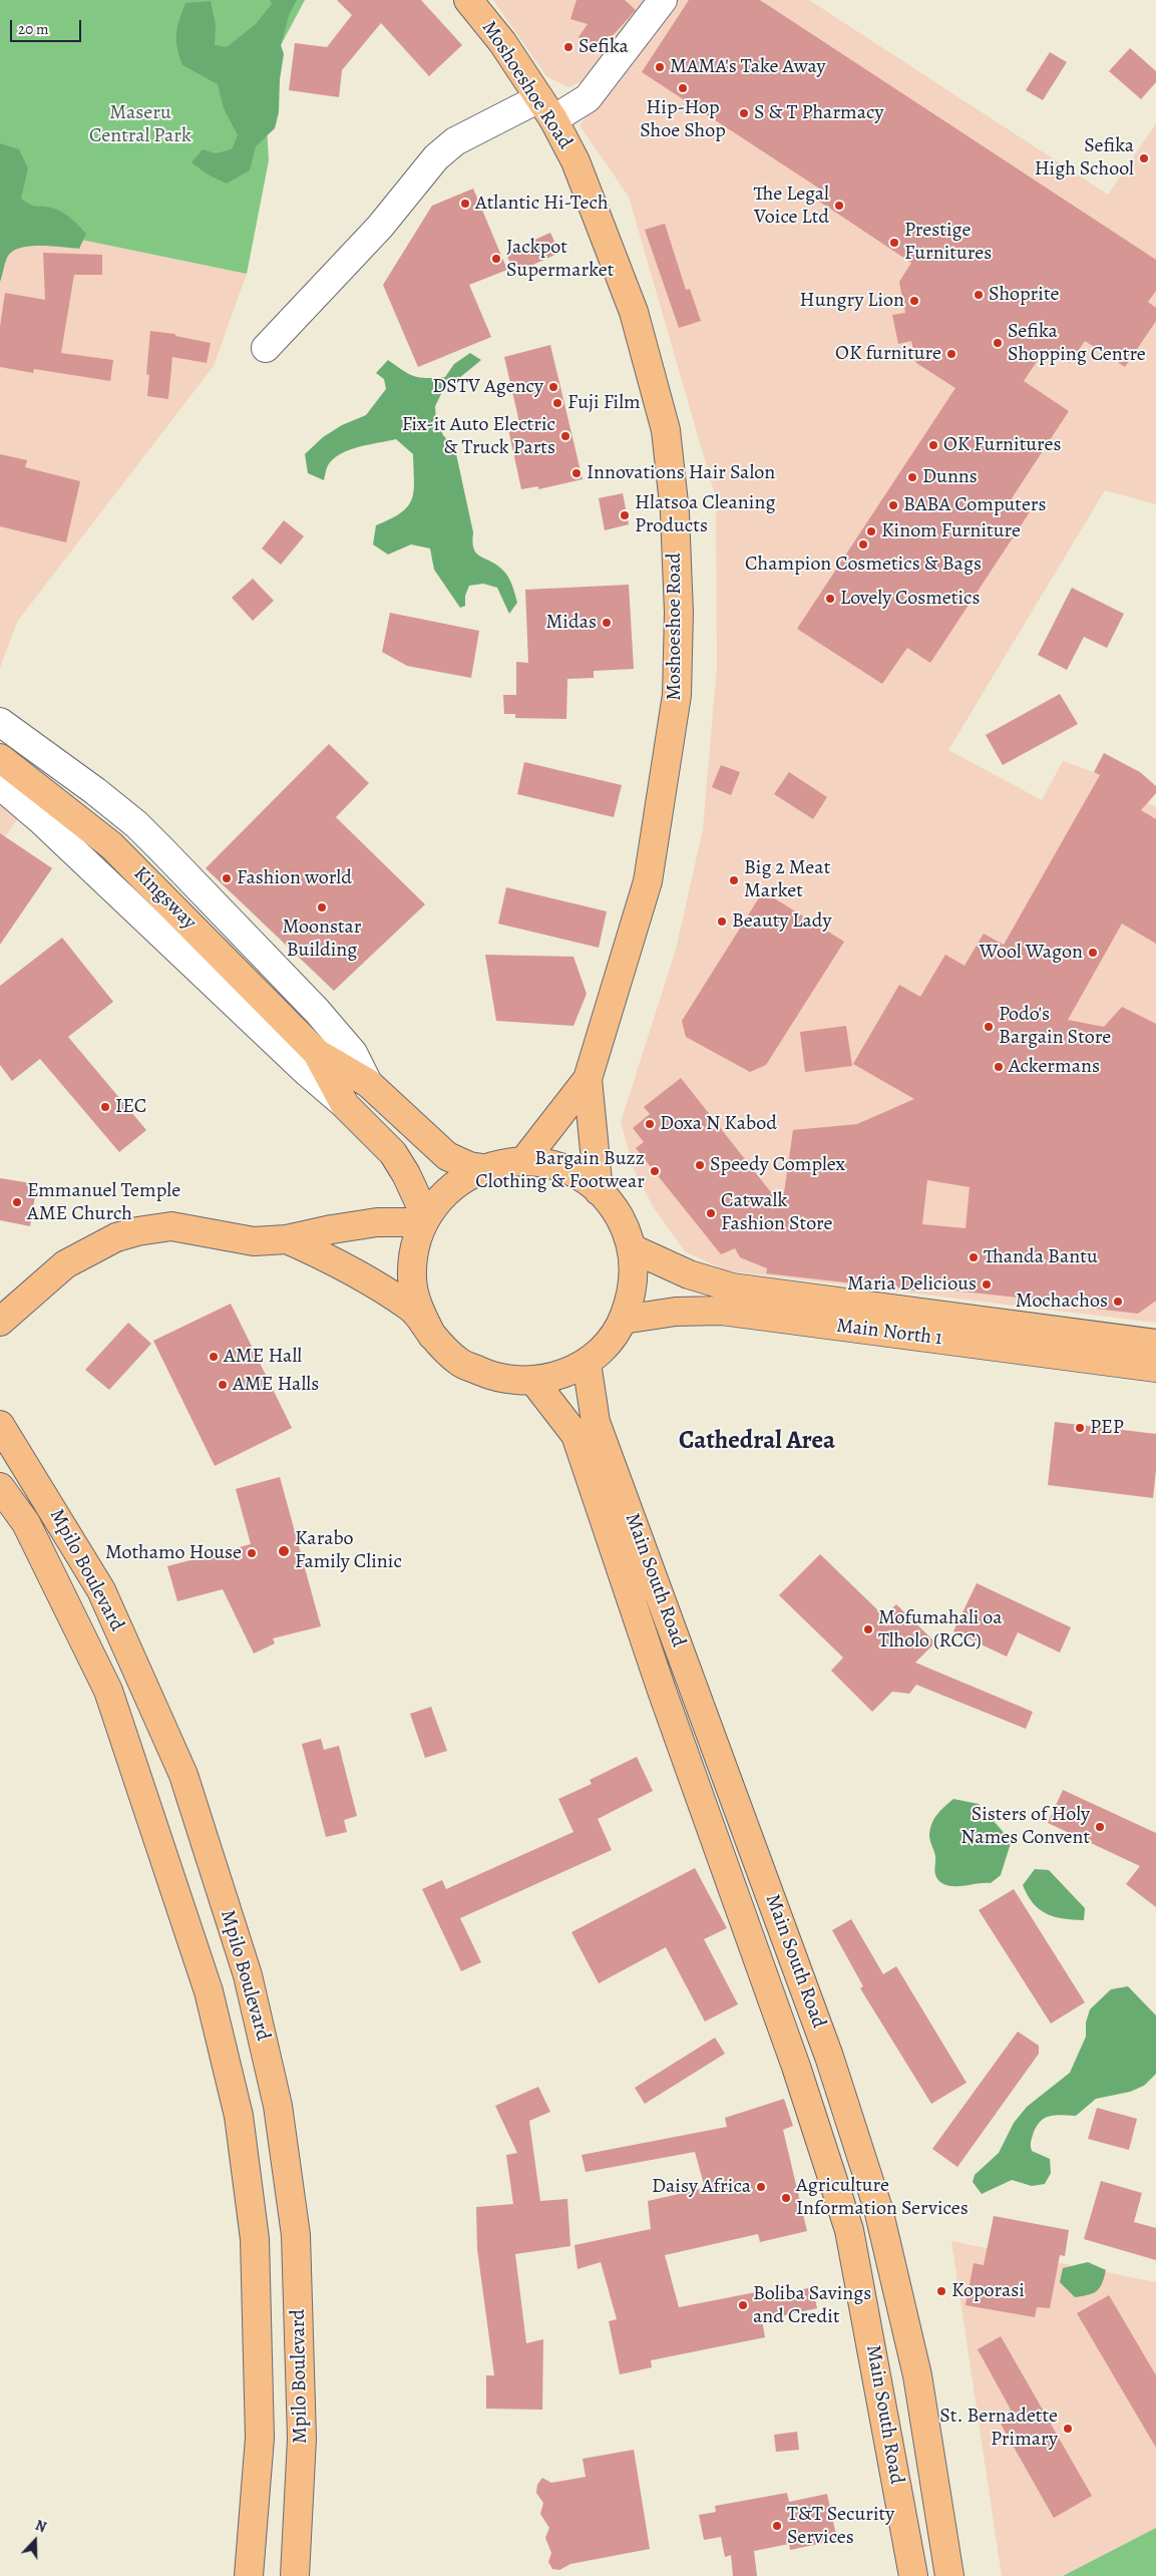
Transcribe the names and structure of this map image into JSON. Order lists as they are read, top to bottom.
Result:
{
  "streets": {
    "main road": [
      "Moshoeshoe Road",
      "Kingsway",
      "Main North 1",
      "Mpilo Boulevard",
      "Main South Road"
    ]
  },
  "districts": ["Cathedral Area"],
  "parks": ["Maseru Central Park"],
  "places": [
    "Sefika",
    "MAMA's Take Away",
    "Hip-Hop Shoe Shop",
    "S & T Pharmacy",
    "Sefika High School",
    "Atlantic Hi-Tech",
    "The Legal Voice Ltd",
    "Prestige Furnitures",
    "Jackpot Supermarket",
    "Shoprite",
    "Hungry Lion",
    "Sefika Shopping Centre",
    "OK furniture",
    "DSTV Agency",
    "Fuji Film",
    "Fix-it Auto Electric & Truck Parts",
    "OK Furnitures",
    "Innovations Hair Salon",
    "Dunns",
    "BABA Computers",
    "Hlatsoa Cleaning Products",
    "Kinom Furniture",
    "Champion Cosmetics & Bags",
    "Lovely Cosmetics",
    "Midas",
    "Fashion world",
    "Big 2 Meat Market",
    "Moonstar Building",
    "Beauty Lady",
    "Wool Wagon",
    "Podo's Bargain Store",
    "Ackermans",
    "IEC",
    "Doxa N Kabod",
    "Speedy Complex",
    "Bargain Buzz Clothing & Footwear",
    "Emmanuel Temple AME Church",
    "Catwalk Fashion Store",
    "Thanda Bantu",
    "Maria Delicious",
    "Mochachos",
    "AME Hall",
    "AME Halls",
    "PEP",
    "Karabo Family Clinic",
    "Mothamo House",
    "Mofumahali oa Tlholo (RCC)",
    "Sisters of Holy Names Convent",
    "Daisy Africa",
    "Agriculture Information Services",
    "Koporasi",
    "Boliba Savings and Credit",
    "St. Bernadette Primary",
    "T&T Security Services"
  ],
  "scale_bar": "20 m",
  "north": "top"
}
